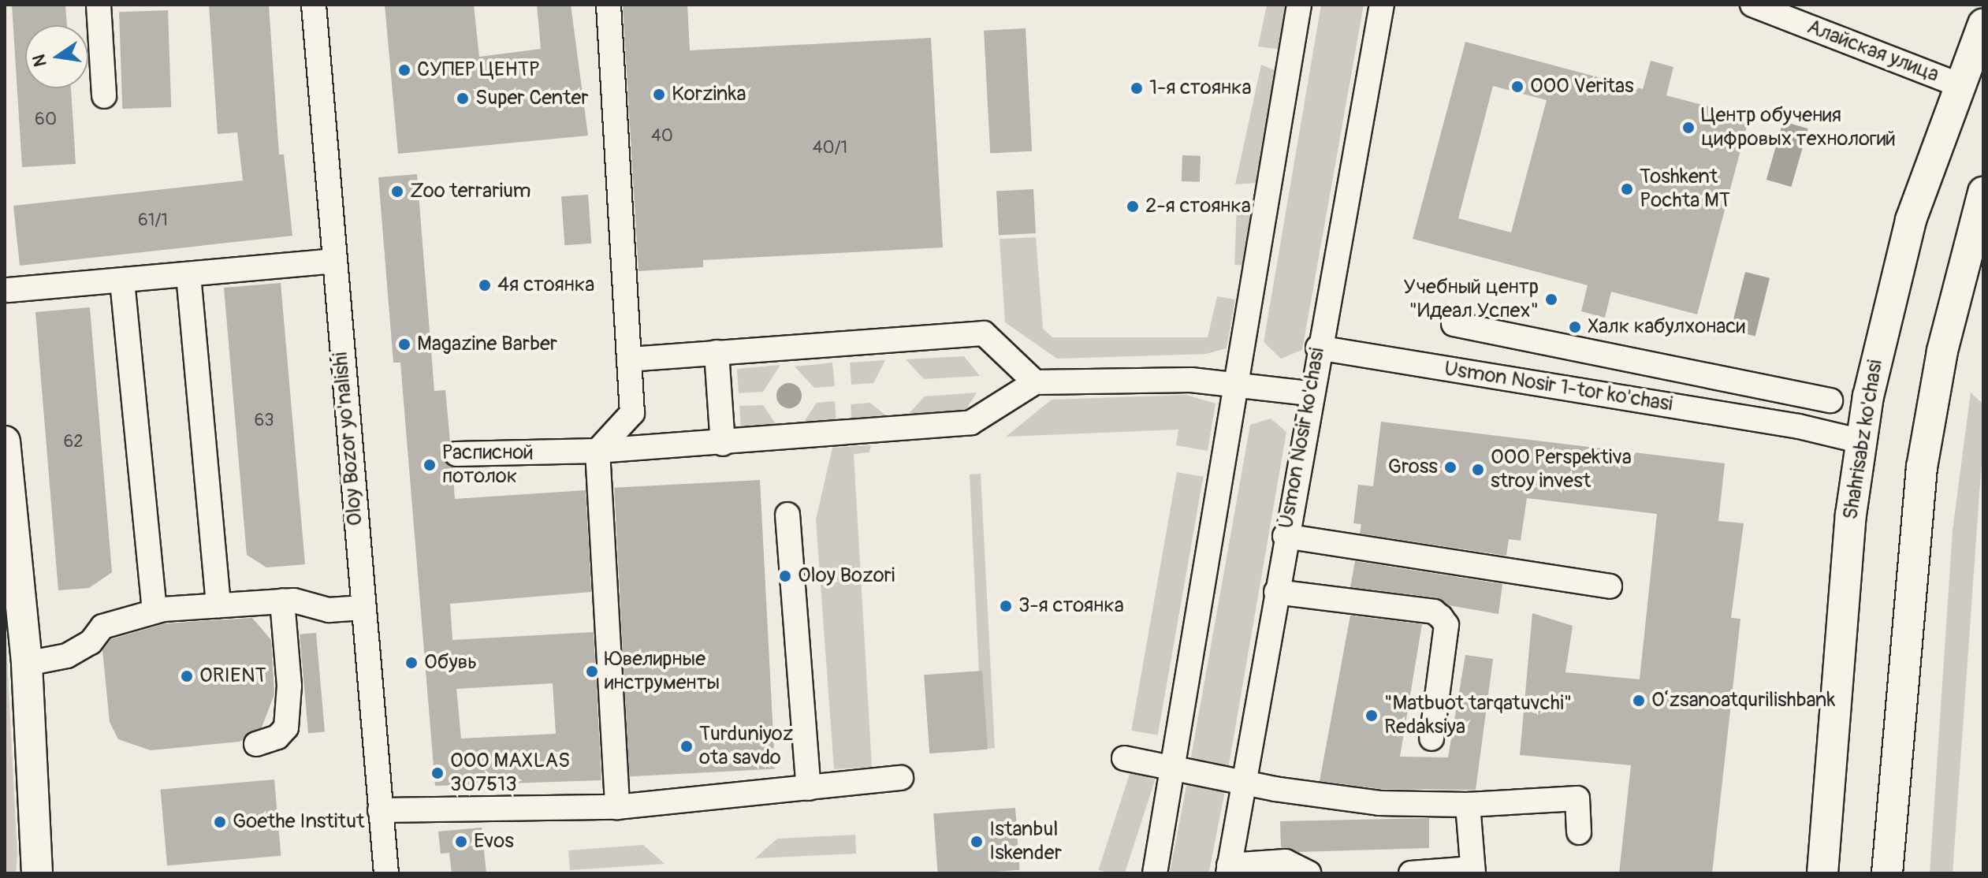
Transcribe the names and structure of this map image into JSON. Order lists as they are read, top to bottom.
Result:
{
  "streets": {
    "main road": ["Shahrisabz ko'chasi"],
    "street": [
      "Алайская улица",
      "Usmon Nosir 1-tor ko'chasi",
      "Usmon Nosir ko'chasi",
      "Oloy Bozor yo'nalishi"
    ]
  },
  "crossings": [
    ["Алайская улица", "Shahrisabz ko'chasi"],
    ["Usmon Nosir 1-tor ko'chasi", "Usmon Nosir ko'chasi"],
    ["Usmon Nosir 1-tor ko'chasi", "Shahrisabz ko'chasi"]
  ],
  "places": [
    "СУПЕР ЦЕНТР",
    "OOO Veritas",
    "1-я стоянка",
    "Korzinka",
    "Super Center",
    "Центр обучения цифровых технологий",
    "Toshkent Pochta MT",
    "Zoo terrarium",
    "2-я стоянка",
    "4я стоянка",
    "Учебный центр \"Идеал Успех\"",
    "Халк кабулхонаси",
    "Magazine Barber",
    "Расписной потолок",
    "Gross",
    "ООО Perspektiva stroy invest",
    "Oloy Bozori",
    "3-я стоянка",
    "Обувь",
    "Ювелирные инструменты",
    "ORIENT",
    "Oʻzsanoatqurilishbank",
    "\"Matbuot tarqatuvchi\" Redaksiya",
    "Turduniyoz ota savdo",
    "OOO MAXLAS 307513",
    "Goethe Institut",
    "Evos",
    "Istanbul Iskender"
  ],
  "house_numbers": [
    "60",
    "40",
    "40/1",
    "61/1",
    "63",
    "62"
  ],
  "north": "left"
}
